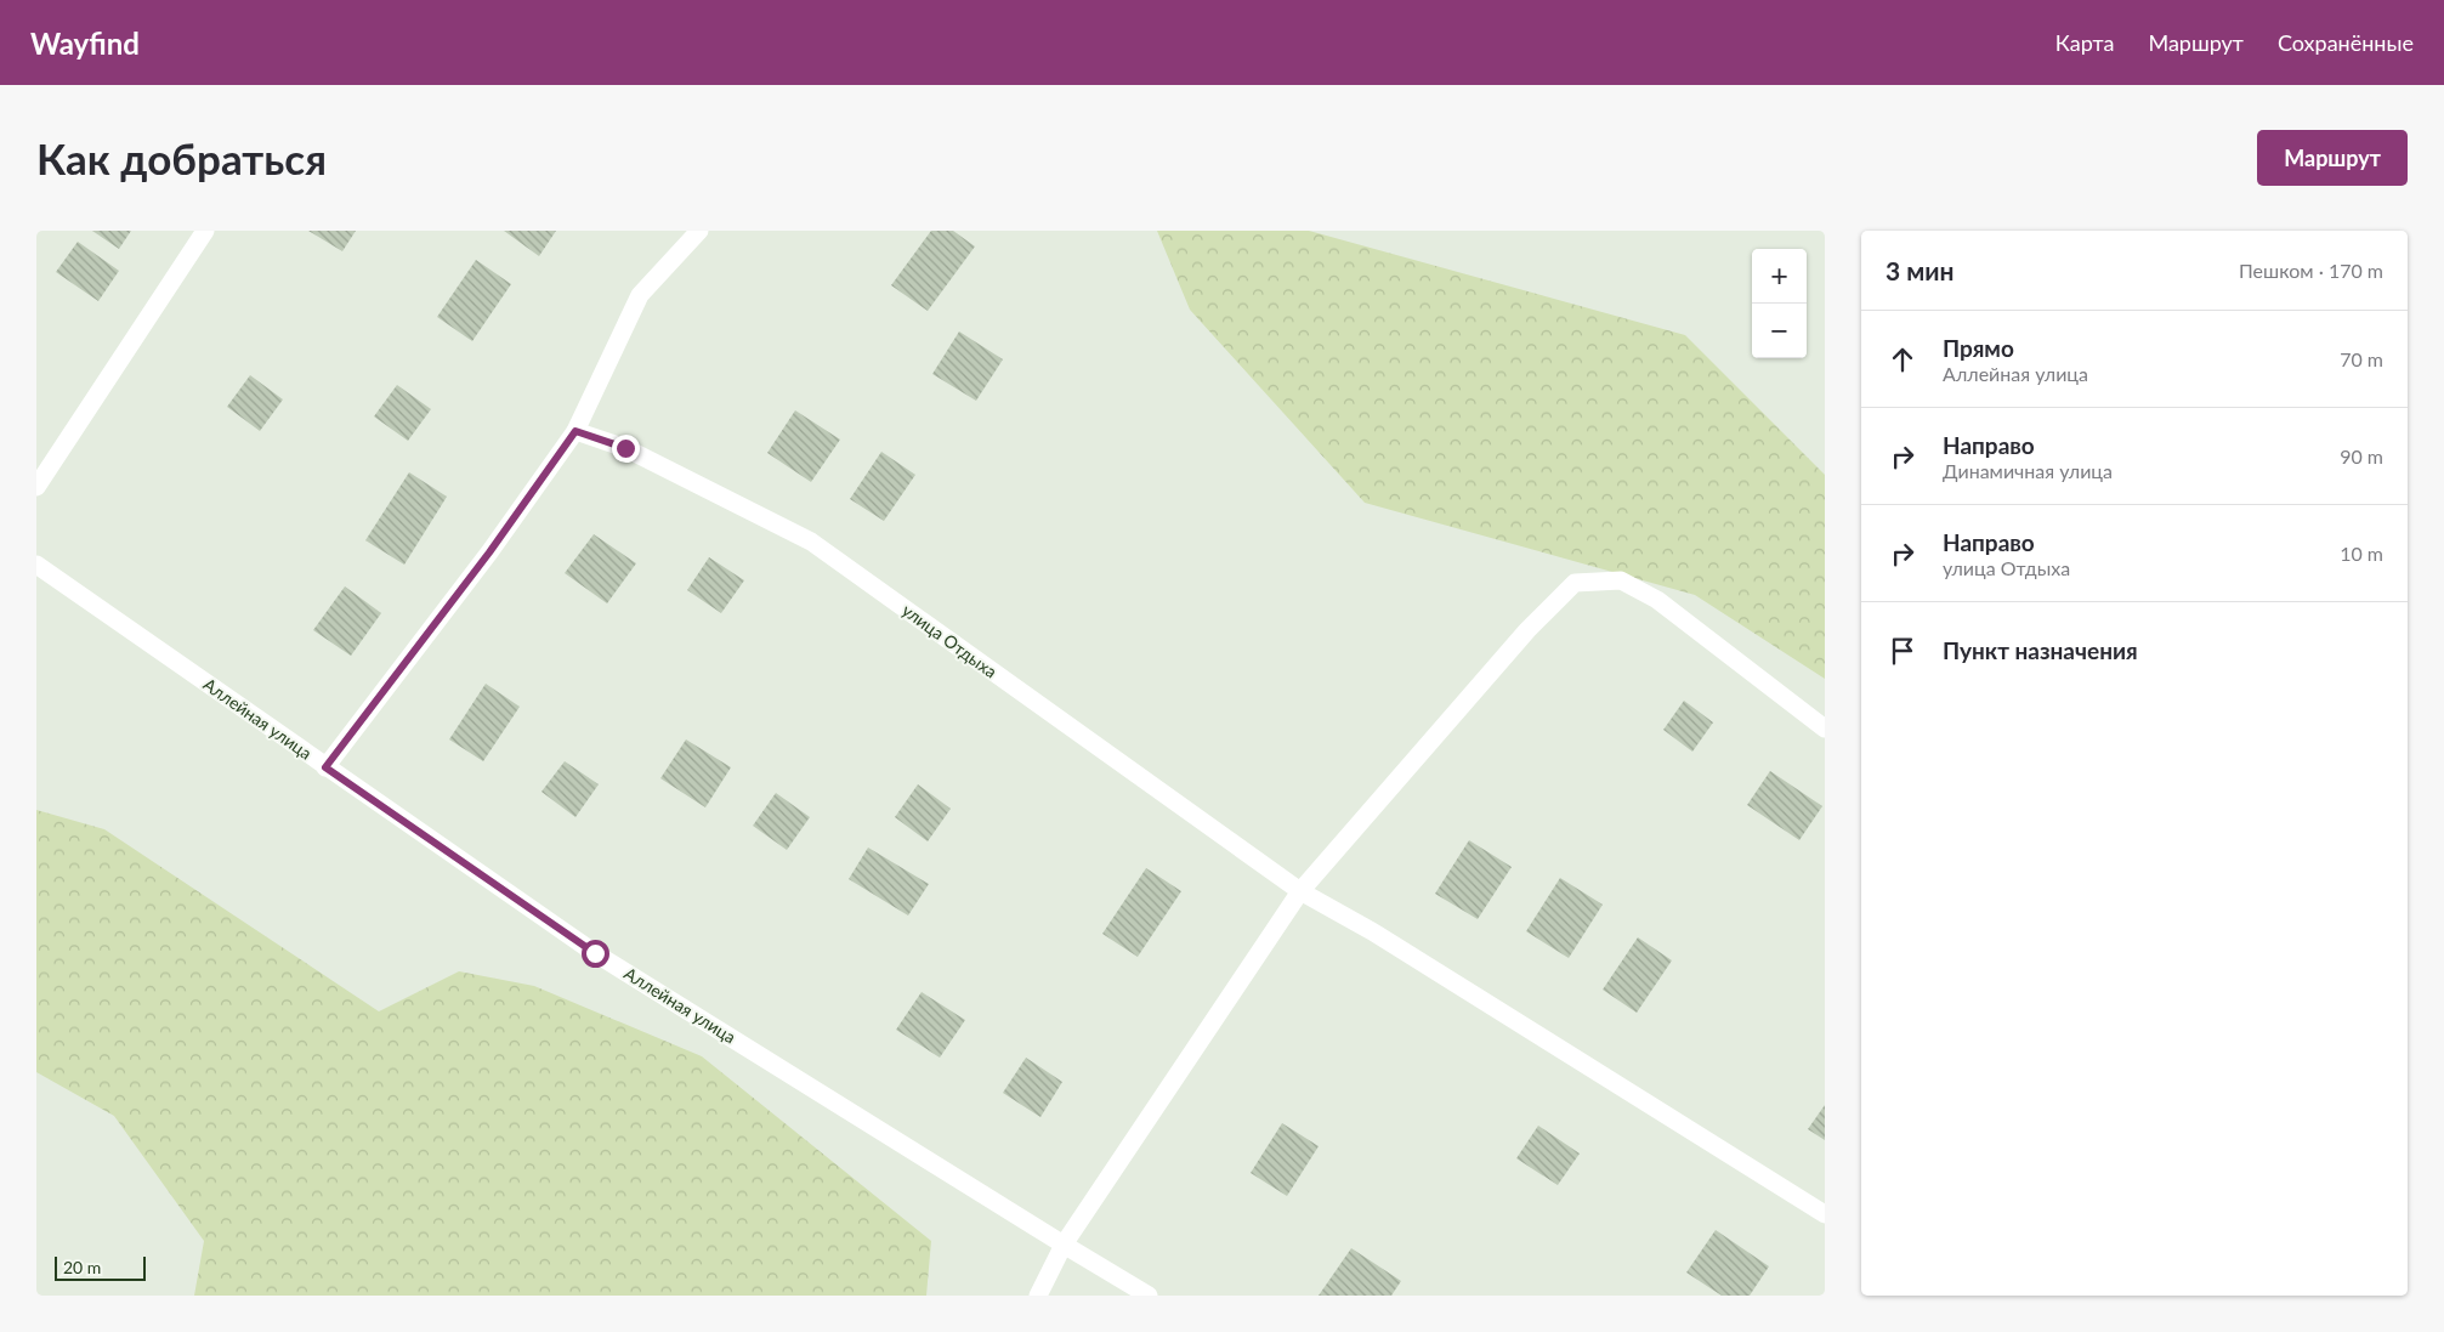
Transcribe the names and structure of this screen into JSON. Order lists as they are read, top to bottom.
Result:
{
  "streets": {
    "street": ["улица Отдыха", "Аллейная улица"]
  },
  "scale_bar": "20 m",
  "page": {
    "header": "Wayfind",
    "nav": ["Карта", "Маршрут", "Сохранённые"],
    "buttons": "Маршрут",
    "title": "Как добраться",
    "heading": ["3 мин", "Пешком · 170 m"],
    "map_buttons": ["+", "−"],
    "list": [
      ["Прямо", "Аллейная улица", "70 m"],
      ["Направо", "Динамичная улица", "90 m"],
      ["Направо", "улица Отдыха", "10 m"],
      "Пункт назначения"
    ],
    "scale": "20 m"
  }
}
